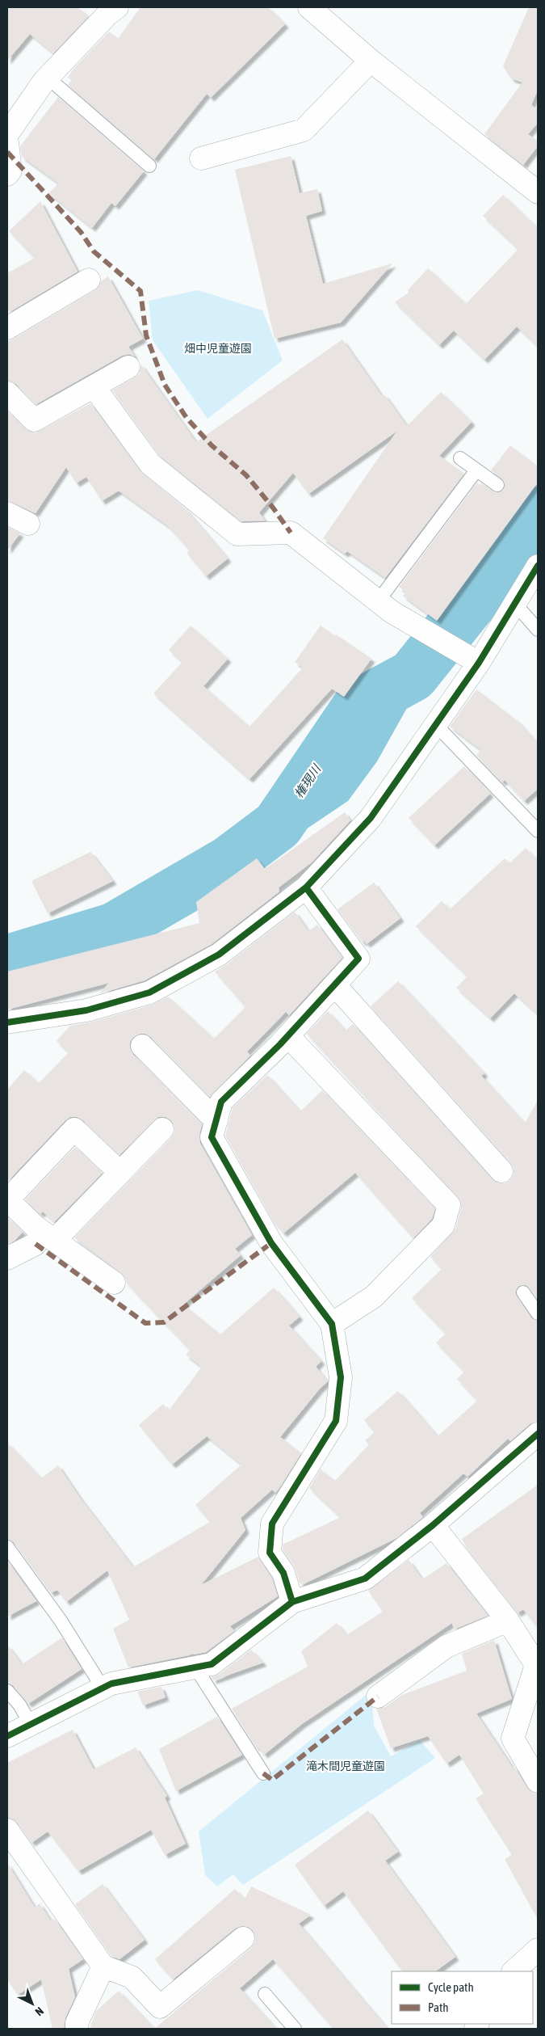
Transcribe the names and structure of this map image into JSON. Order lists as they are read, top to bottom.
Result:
{
  "water": ["権現川"],
  "parks": ["畑中児童遊園", "滝木間児童遊園"],
  "legend": ["Cycle path", "Path"],
  "north": "bottom right"
}
